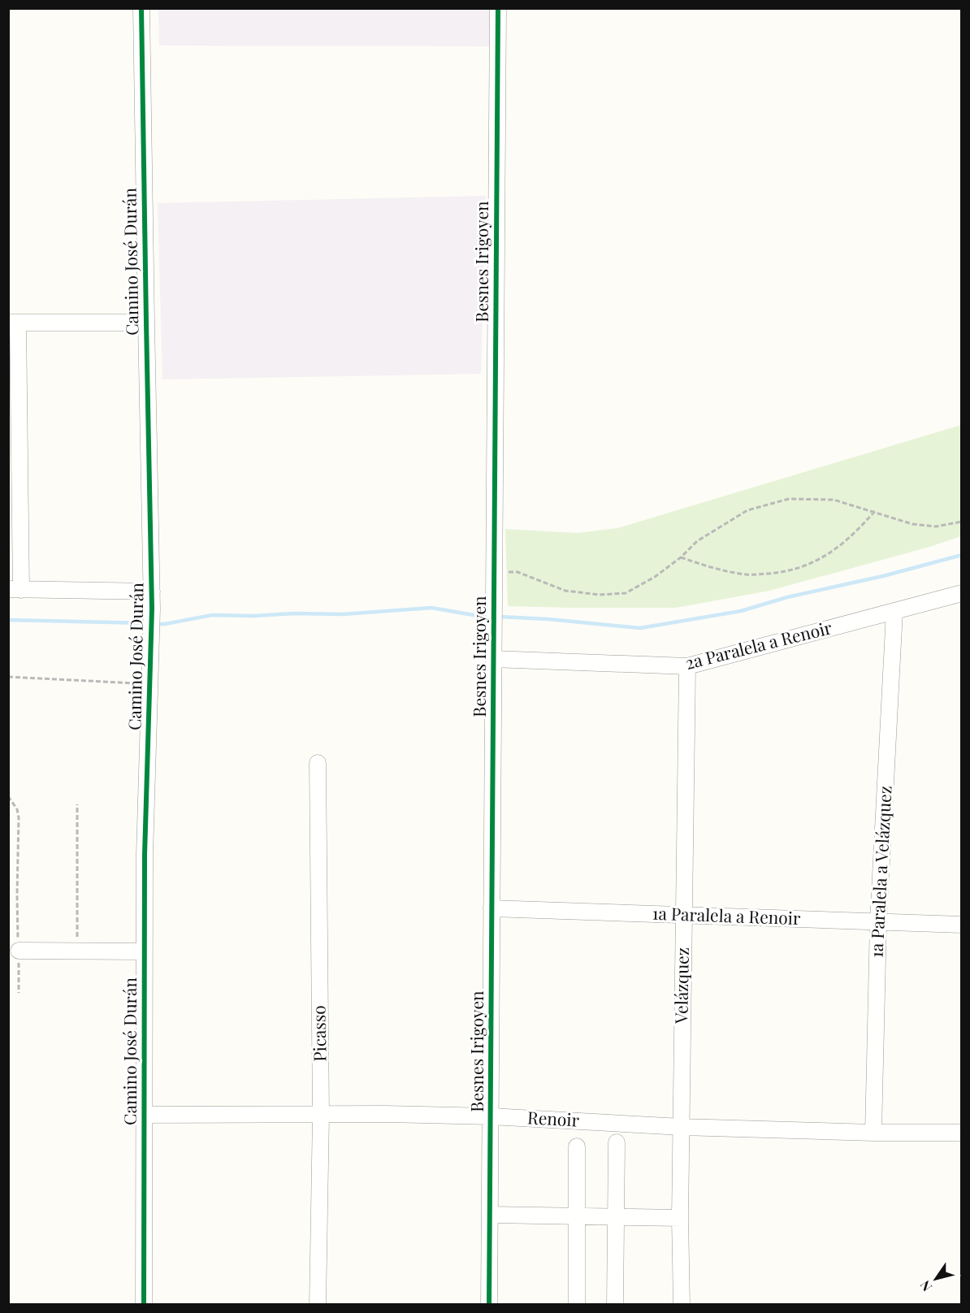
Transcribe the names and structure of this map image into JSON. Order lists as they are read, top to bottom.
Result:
{
  "streets": {
    "street": [
      "Camino José Durán",
      "Besnes Irigoyen",
      "2a Paralela a Renoir",
      "1a Paralela a Velázquez",
      "1a Paralela a Renoir",
      "Velázquez",
      "Picasso",
      "Renoir"
    ]
  },
  "crossings": [
    ["Camino José Durán", "Renoir"],
    ["Besnes Irigoyen", "2a Paralela a Renoir"],
    ["Besnes Irigoyen", "1a Paralela a Renoir"],
    ["Besnes Irigoyen", "Renoir"],
    ["2a Paralela a Renoir", "1a Paralela a Velázquez"],
    ["2a Paralela a Renoir", "Velázquez"],
    ["1a Paralela a Velázquez", "1a Paralela a Renoir"],
    ["1a Paralela a Velázquez", "Renoir"],
    ["1a Paralela a Renoir", "Velázquez"],
    ["Velázquez", "Renoir"],
    ["Picasso", "Renoir"]
  ],
  "north": "bottom left"
}
